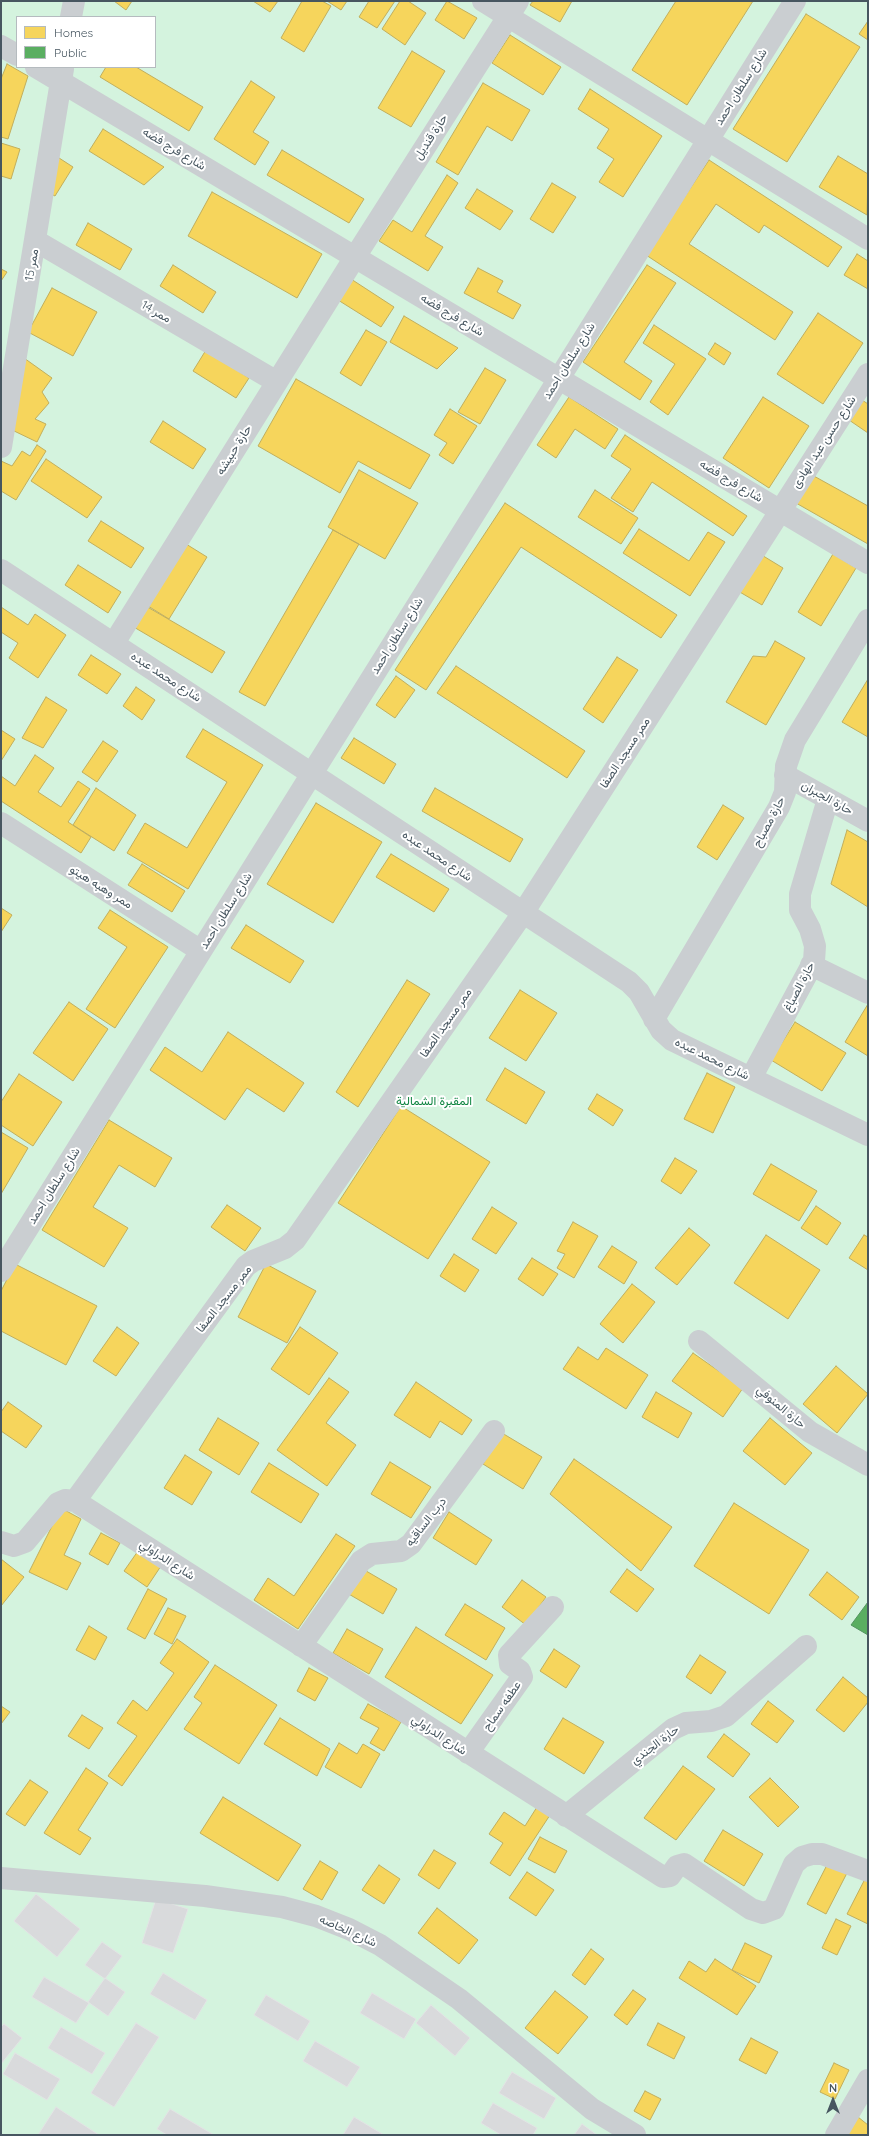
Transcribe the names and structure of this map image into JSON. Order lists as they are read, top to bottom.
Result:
{
  "streets": {
    "street": [
      "شارع سلطان احمد",
      "حارة قنديل",
      "شارع فرج فضه",
      "ممر 15",
      "ممر 14",
      "شارع حسن عبد الهادى",
      "حارة حبيشه",
      "شارع محمد عبده",
      "ممر مسجد الصفا",
      "حارة الجبران",
      "حارة مصباح",
      "ممر وهبه هيتو",
      "حارة الصباغ",
      "حارة المنوفي",
      "درب الساقيه",
      "شارع الدراولي",
      "عطفه سماح",
      "حارة الجندي",
      "شارع الخاصه"
    ]
  },
  "crossings": [
    ["شارع سلطان احمد", "شارع فرج فضه"],
    ["شارع سلطان احمد", "شارع محمد عبده"],
    ["شارع سلطان احمد", "ممر وهبه هيتو"],
    ["حارة قنديل", "شارع فرج فضه"],
    ["حارة قنديل", "حارة حبيشه"],
    ["شارع فرج فضه", "ممر 15"],
    ["شارع فرج فضه", "شارع حسن عبد الهادى"],
    ["شارع فرج فضه", "حارة حبيشه"],
    ["شارع فرج فضه", "ممر مسجد الصفا"],
    ["ممر 15", "ممر 14"],
    ["ممر 14", "حارة حبيشه"],
    ["شارع حسن عبد الهادى", "ممر مسجد الصفا"],
    ["حارة حبيشه", "شارع محمد عبده"],
    ["شارع محمد عبده", "ممر مسجد الصفا"],
    ["شارع محمد عبده", "حارة مصباح"],
    ["شارع محمد عبده", "حارة الصباغ"],
    ["ممر مسجد الصفا", "شارع الدراولي"],
    ["حارة الجبران", "حارة مصباح"],
    ["حارة الجبران", "حارة الصباغ"],
    ["درب الساقيه", "شارع الدراولي"],
    ["شارع الدراولي", "عطفه سماح"],
    ["شارع الدراولي", "حارة الجندي"]
  ],
  "parks": ["المقبرة الشمالية"],
  "legend": ["Homes", "Public"],
  "north": "top"
}
